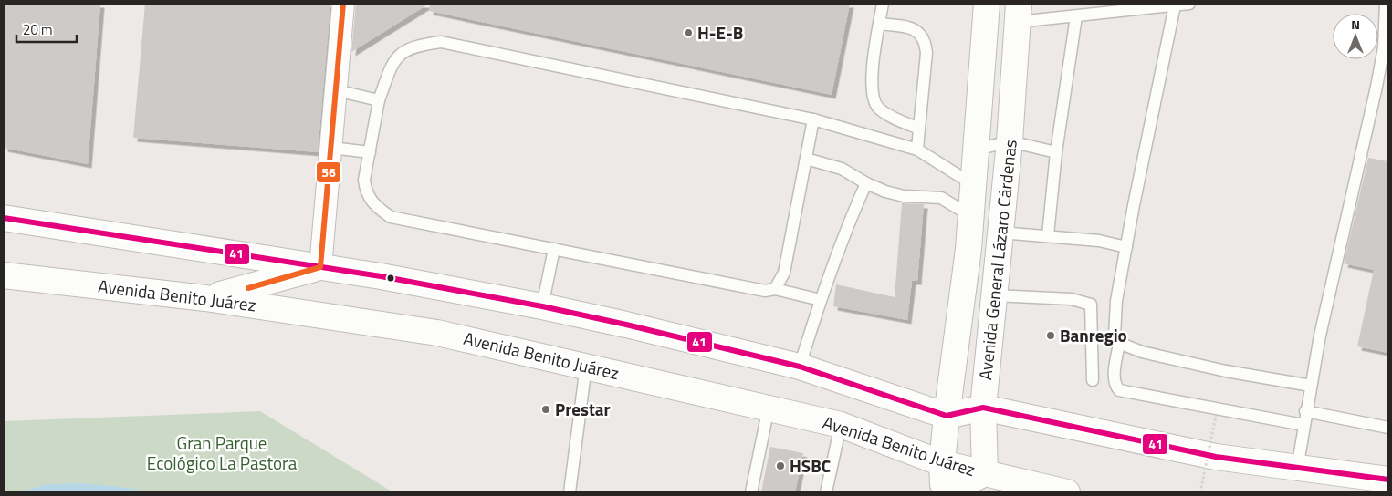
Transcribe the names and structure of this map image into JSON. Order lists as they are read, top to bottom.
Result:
{
  "streets": {
    "main road": ["Avenida General Lázaro Cárdenas", "Avenida Benito Juárez"]
  },
  "crossings": [
    ["Avenida General Lázaro Cárdenas", "Avenida Benito Juárez"]
  ],
  "parks": ["Gran Parque Ecológico La Pastora"],
  "places": [
    "H-E-B",
    "Banregio",
    "Prestar",
    "HSBC"
  ],
  "lines": ["transit line 56", "transit line 41"],
  "scale_bar": "20 m",
  "north": "top"
}
